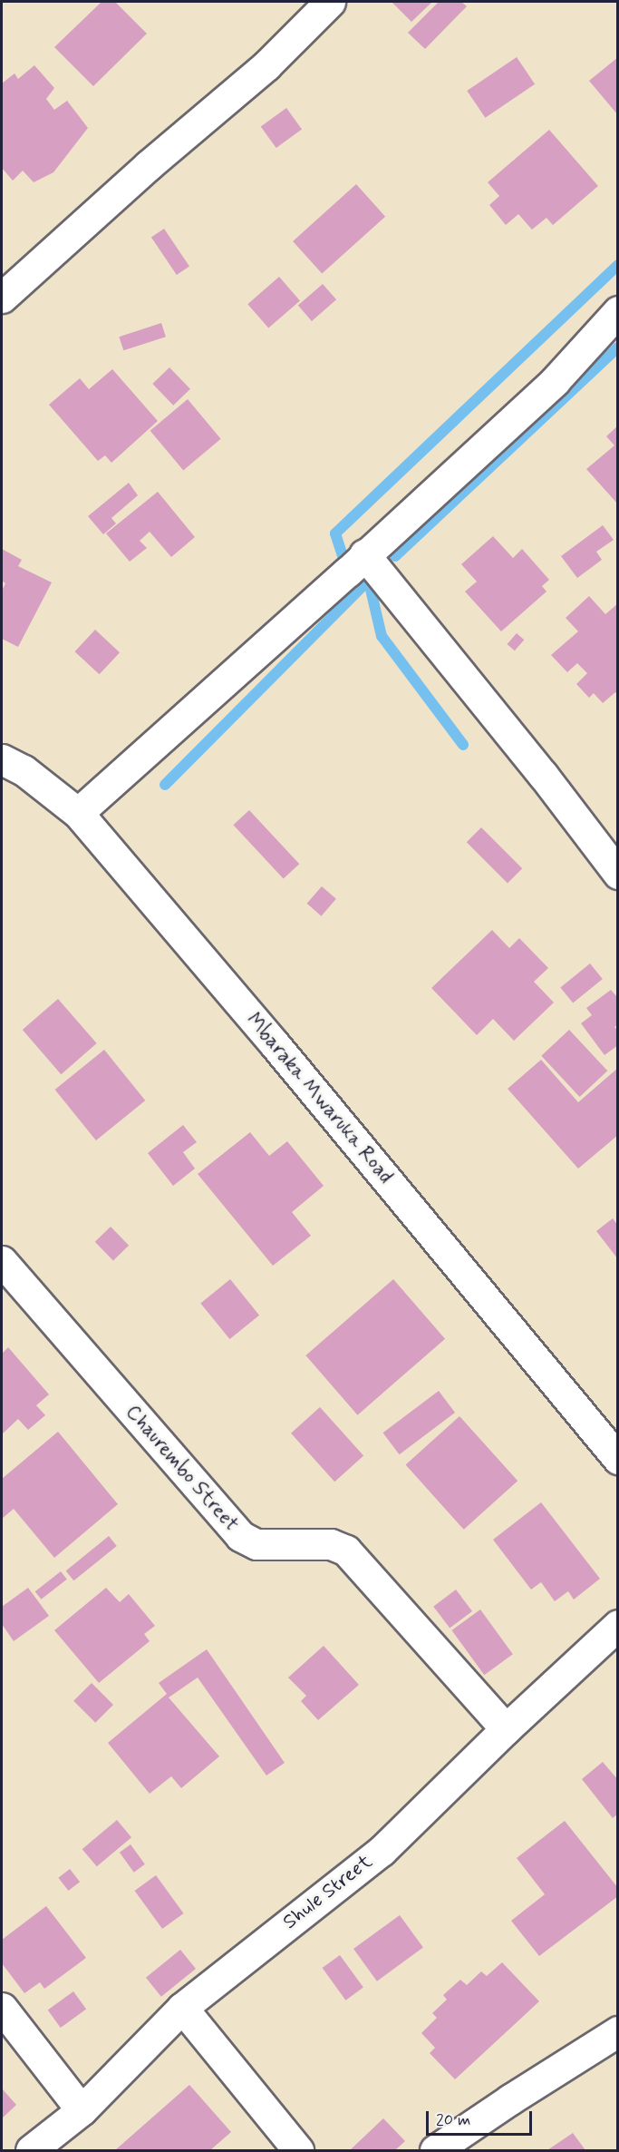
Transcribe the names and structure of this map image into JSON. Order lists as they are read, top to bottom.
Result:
{
  "streets": {
    "street": ["Mbaraka Mwaruka Road", "Chaurembo Street", "Shule Street"]
  },
  "crossings": [
    ["Chaurembo Street", "Shule Street"]
  ],
  "scale_bar": "20 m"
}
